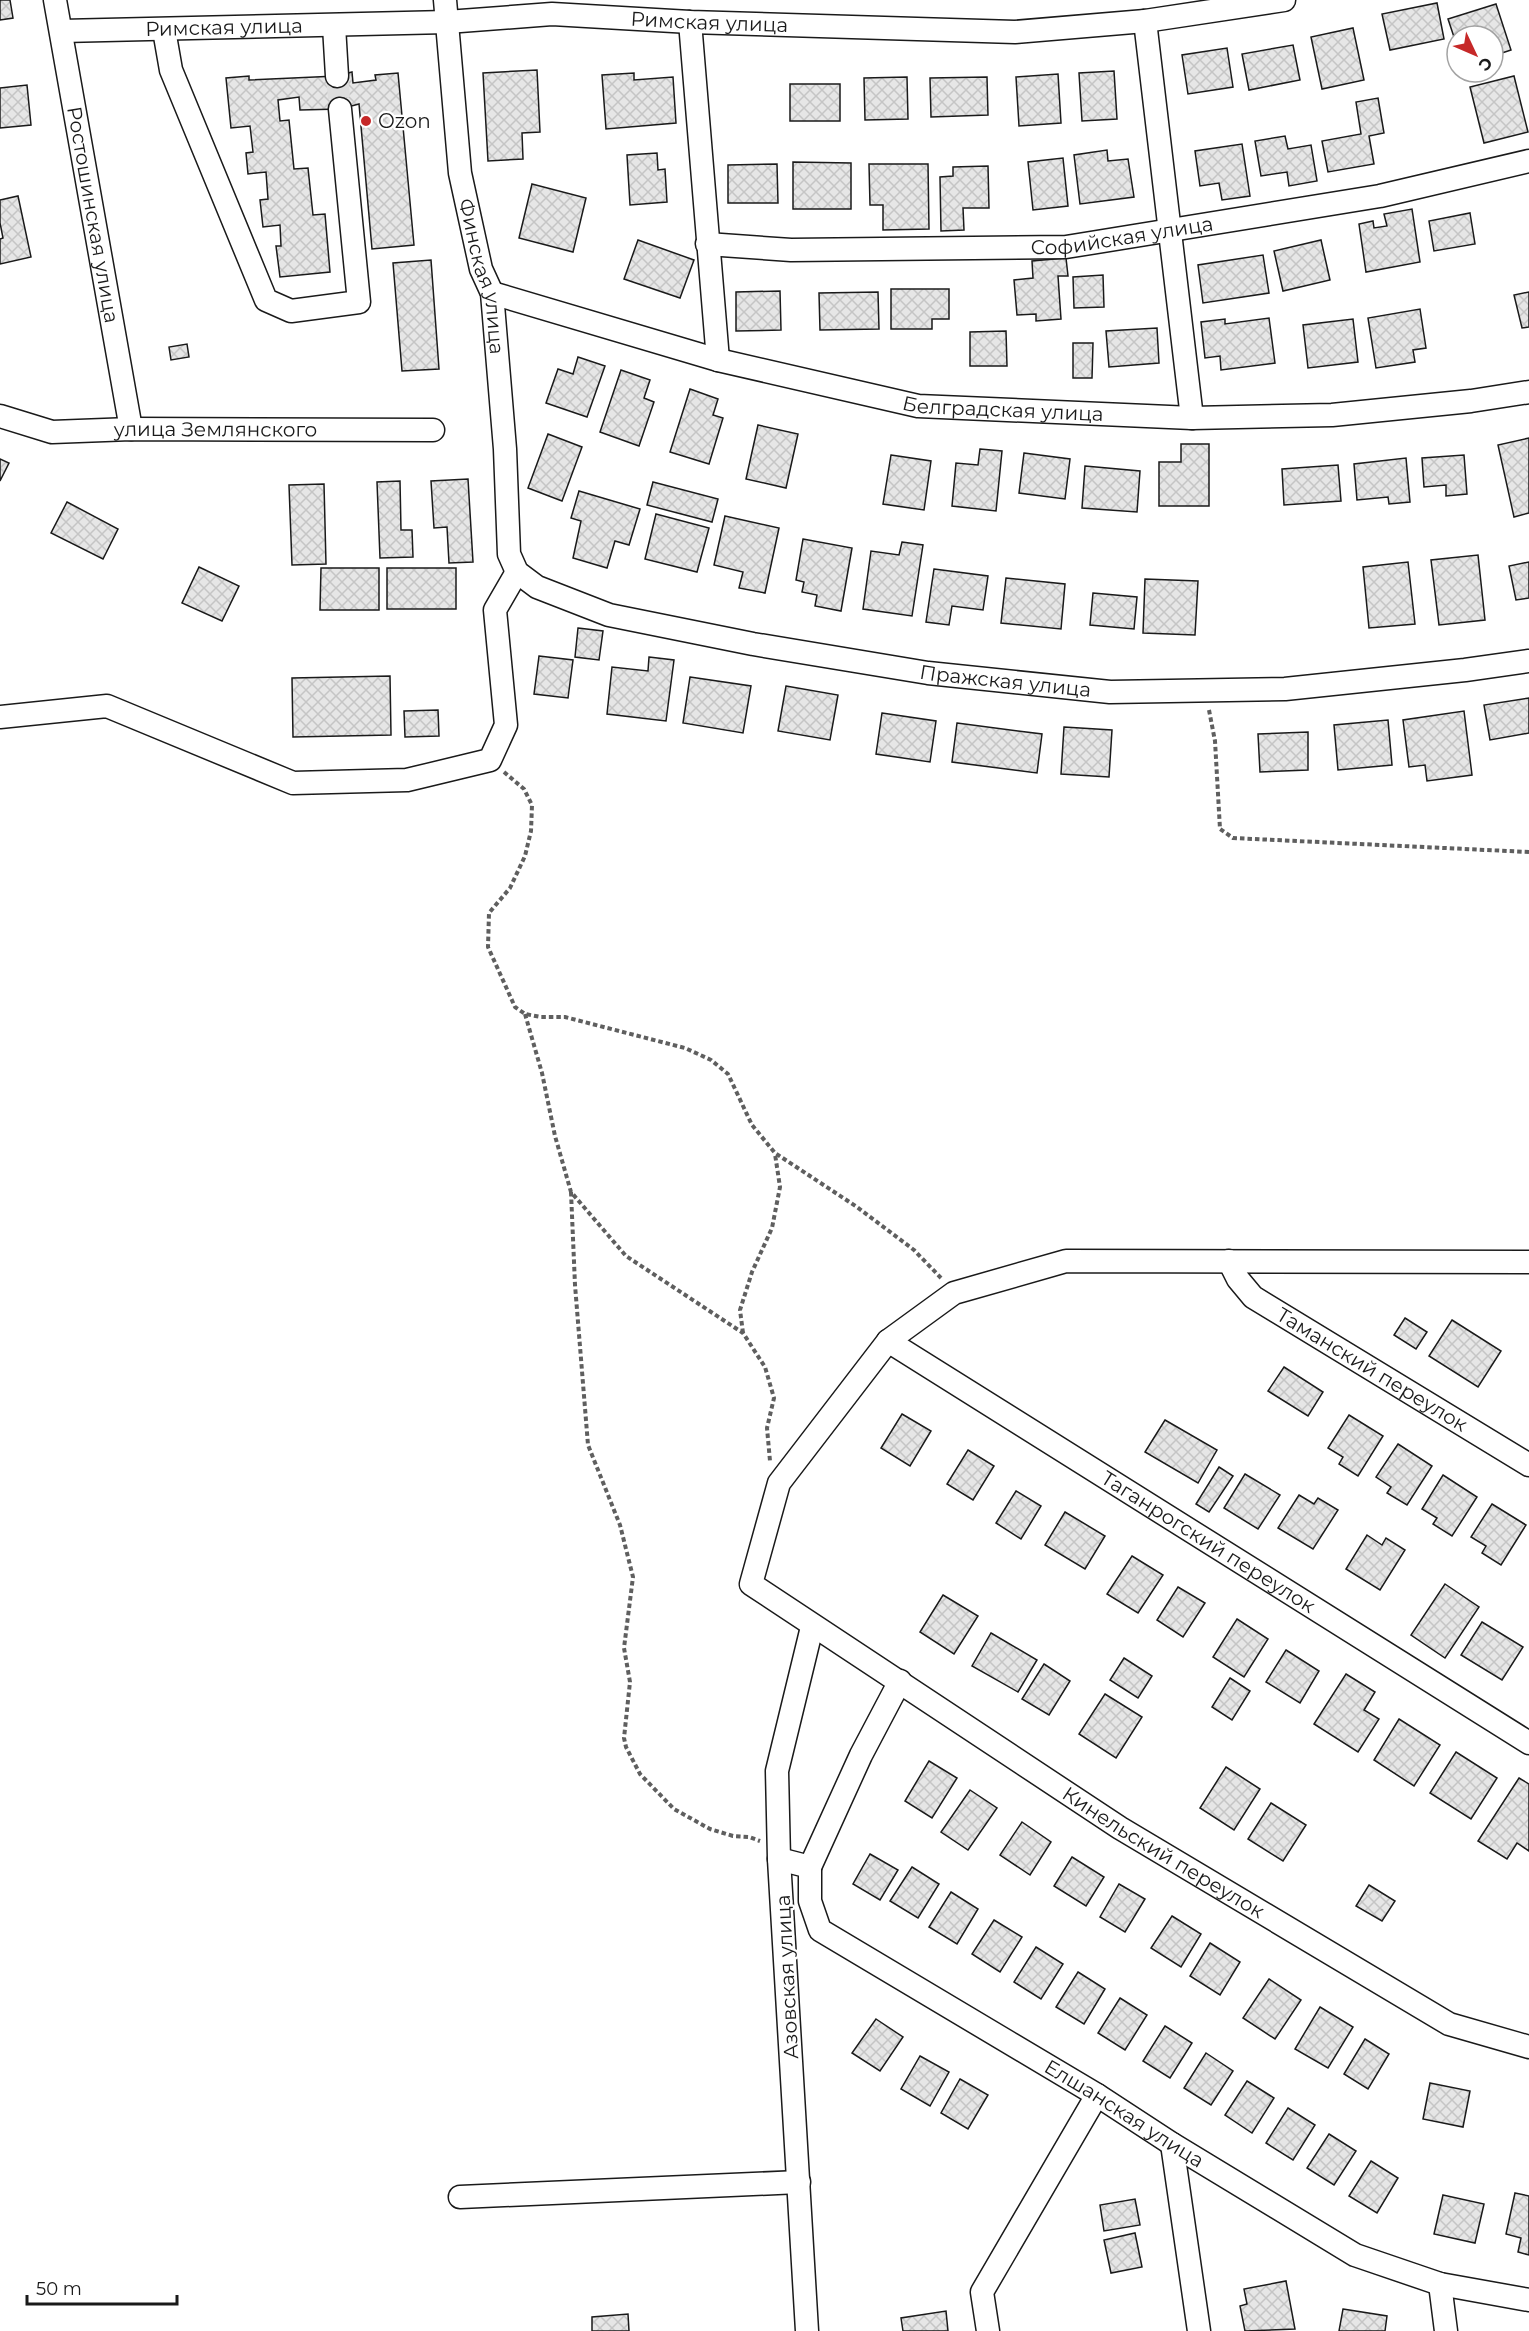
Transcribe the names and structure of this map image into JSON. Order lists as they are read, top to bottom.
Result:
{
  "streets": {
    "street": [
      "Римская улица",
      "Ростошинская улица",
      "Софийская улица",
      "Финская улица",
      "Белградская улица",
      "улица Землянского",
      "Пражская улица",
      "Таманский переулок",
      "Таганрогский переулок",
      "Кинельский переулок",
      "Азовская улица",
      "Елшанская улица"
    ]
  },
  "crossings": [
    ["Римская улица", "Ростошинская улица"],
    ["Римская улица", "Финская улица"],
    ["Ростошинская улица", "улица Землянского"],
    ["Финская улица", "Белградская улица"],
    ["Финская улица", "Пражская улица"],
    ["Кинельский переулок", "Азовская улица"]
  ],
  "places": ["Ozon"],
  "scale_bar": "50 m",
  "north": "bottom right"
}
